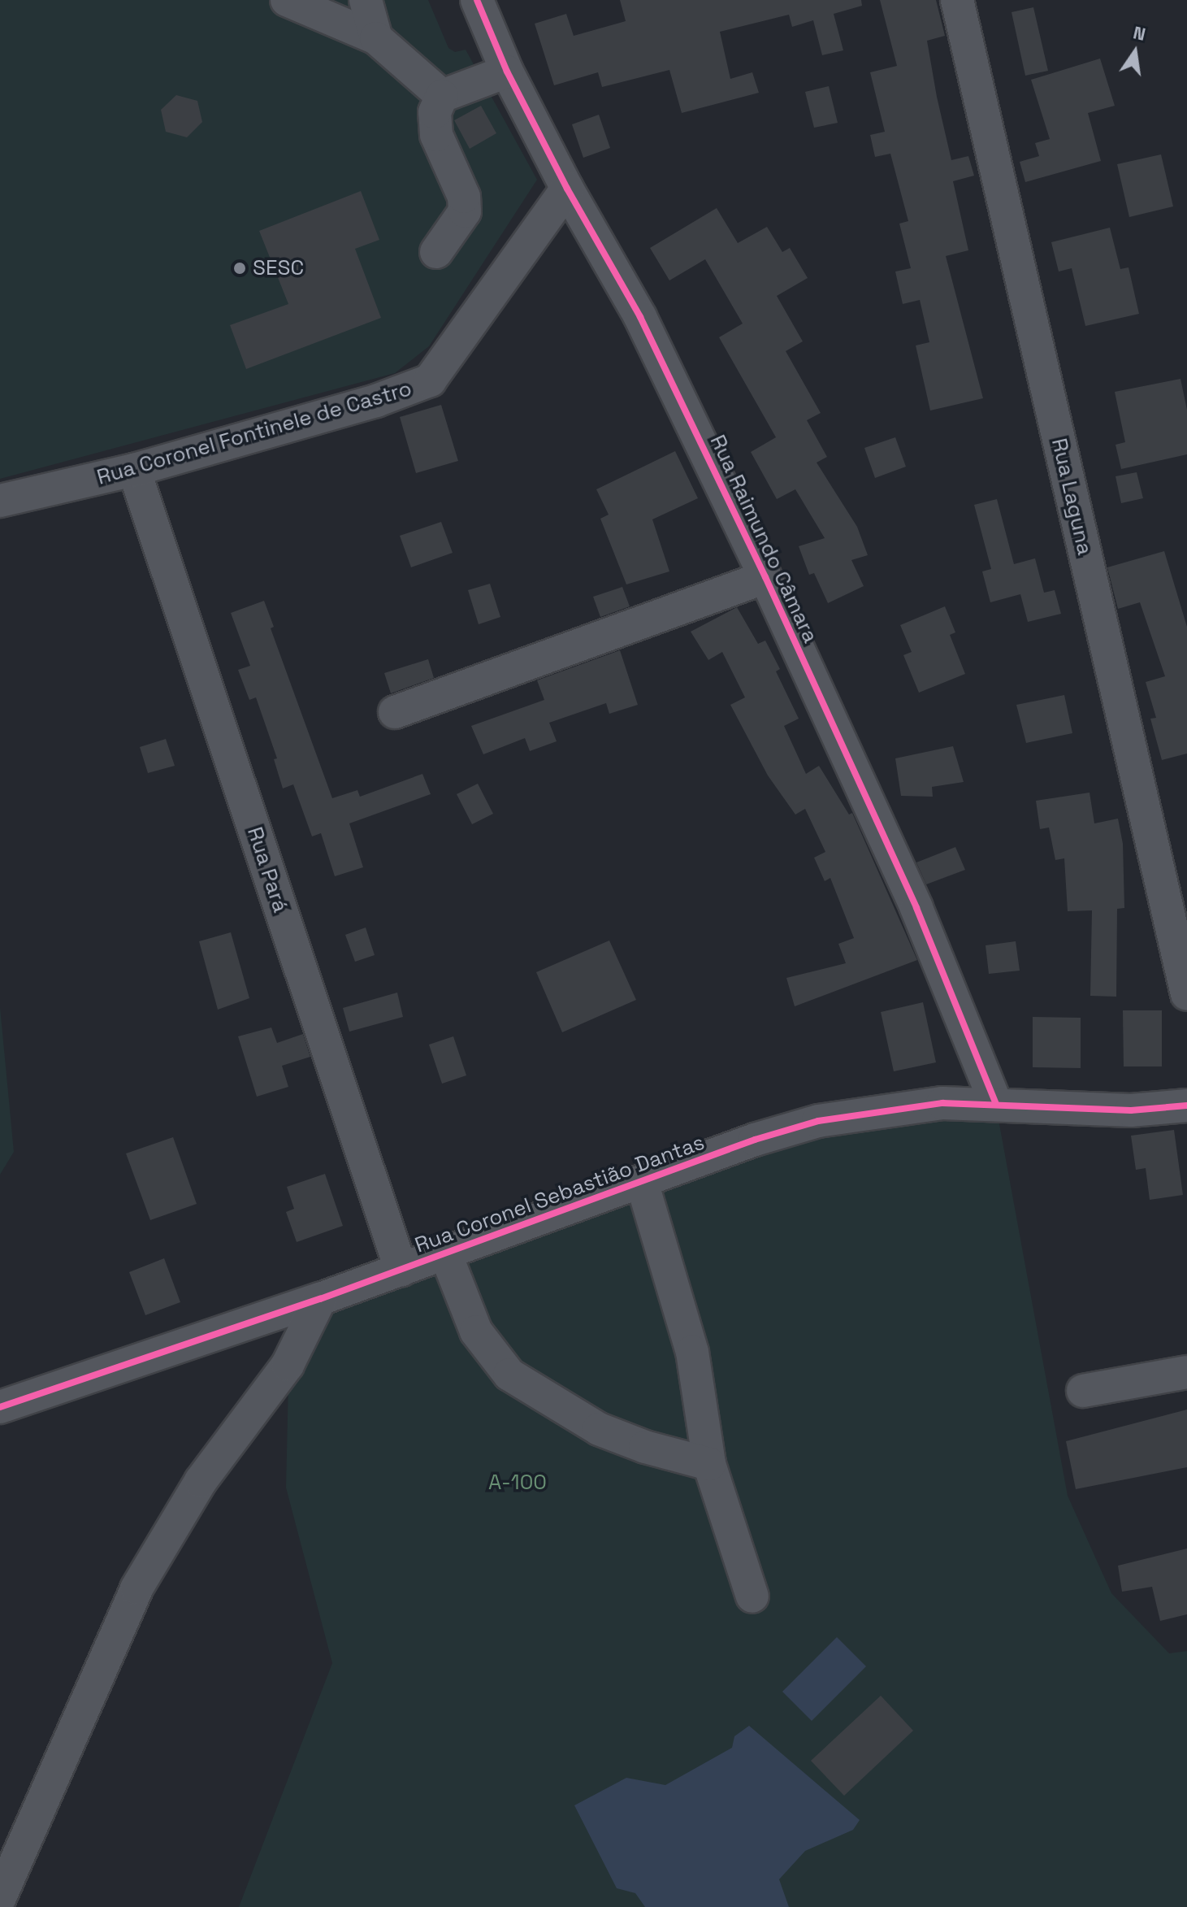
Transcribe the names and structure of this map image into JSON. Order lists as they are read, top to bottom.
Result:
{
  "streets": {
    "street": [
      "Rua Coronel Fontinele de Castro",
      "Rua Laguna",
      "Rua Raimundo Câmara",
      "Rua Pará",
      "Rua Coronel Sebastião Dantas"
    ]
  },
  "crossings": [
    ["Rua Coronel Fontinele de Castro", "Rua Raimundo Câmara"],
    ["Rua Coronel Fontinele de Castro", "Rua Pará"],
    ["Rua Raimundo Câmara", "Rua Coronel Sebastião Dantas"],
    ["Rua Pará", "Rua Coronel Sebastião Dantas"]
  ],
  "parks": ["A-100"],
  "places": ["SESC"],
  "north": "top"
}
